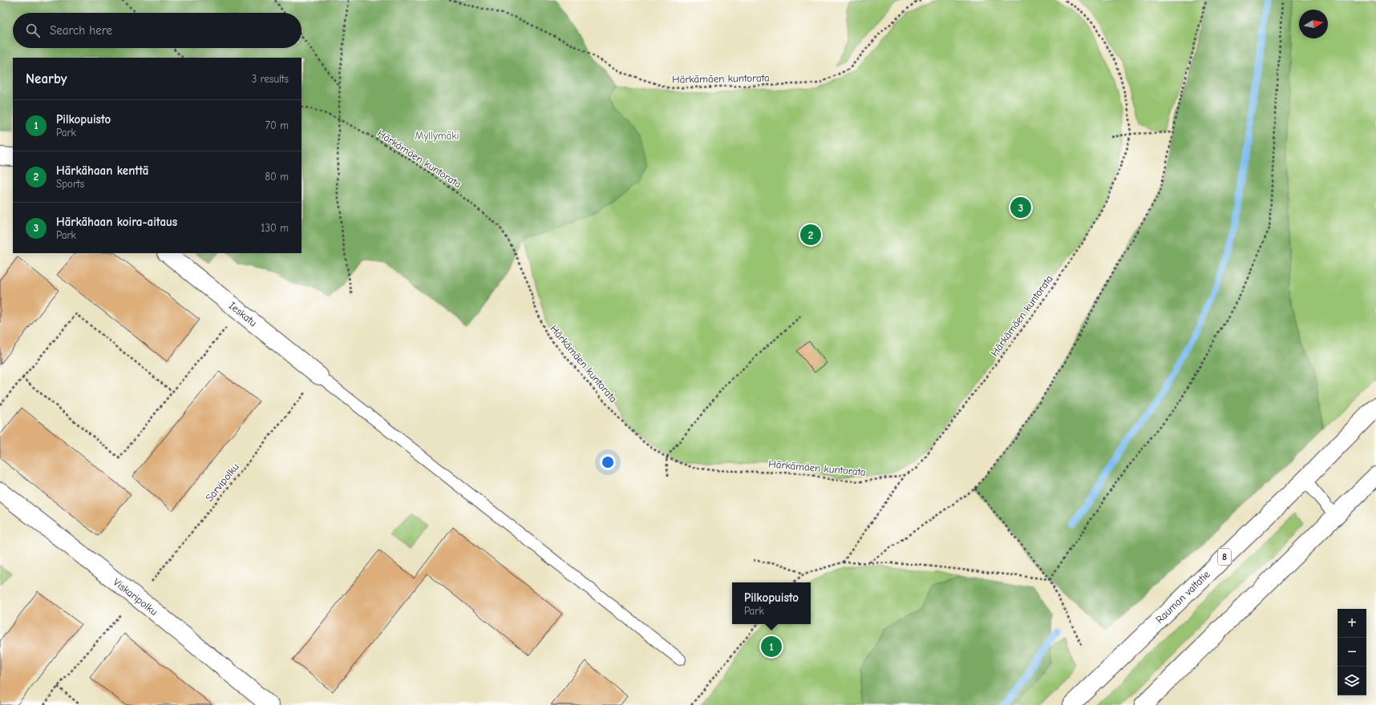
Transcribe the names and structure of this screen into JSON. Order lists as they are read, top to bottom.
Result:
{
  "streets": {
    "main road": [
      "Ieskatu",
      "8",
      "Viskaripolku",
      "Rauman valtatie"
    ],
    "path": ["Härkämäen kuntorata", "Sarvipolku"]
  },
  "crossings": [
    ["Ieskatu", "Sarvipolku"],
    ["Sarvipolku", "Viskaripolku"]
  ],
  "parks": ["Myllymäki"],
  "north": "right",
  "page": {
    "search": "Search here",
    "heading": ["Nearby", "3 results"],
    "list": [
      {
        "mark": "1",
        "name": "Pilkopuisto",
        "note": "Park",
        "value": "70 m"
      },
      {
        "mark": "2",
        "name": "Härkähaan kenttä",
        "note": "Sports",
        "value": "80 m"
      },
      {
        "mark": "3",
        "name": "Härkähaan koira-aitaus",
        "note": "Park",
        "value": "130 m"
      }
    ],
    "pins": ["3", "2", "1"],
    "popup": ["Pilkopuisto", "Park"],
    "map_buttons": ["+", "−"]
  }
}
